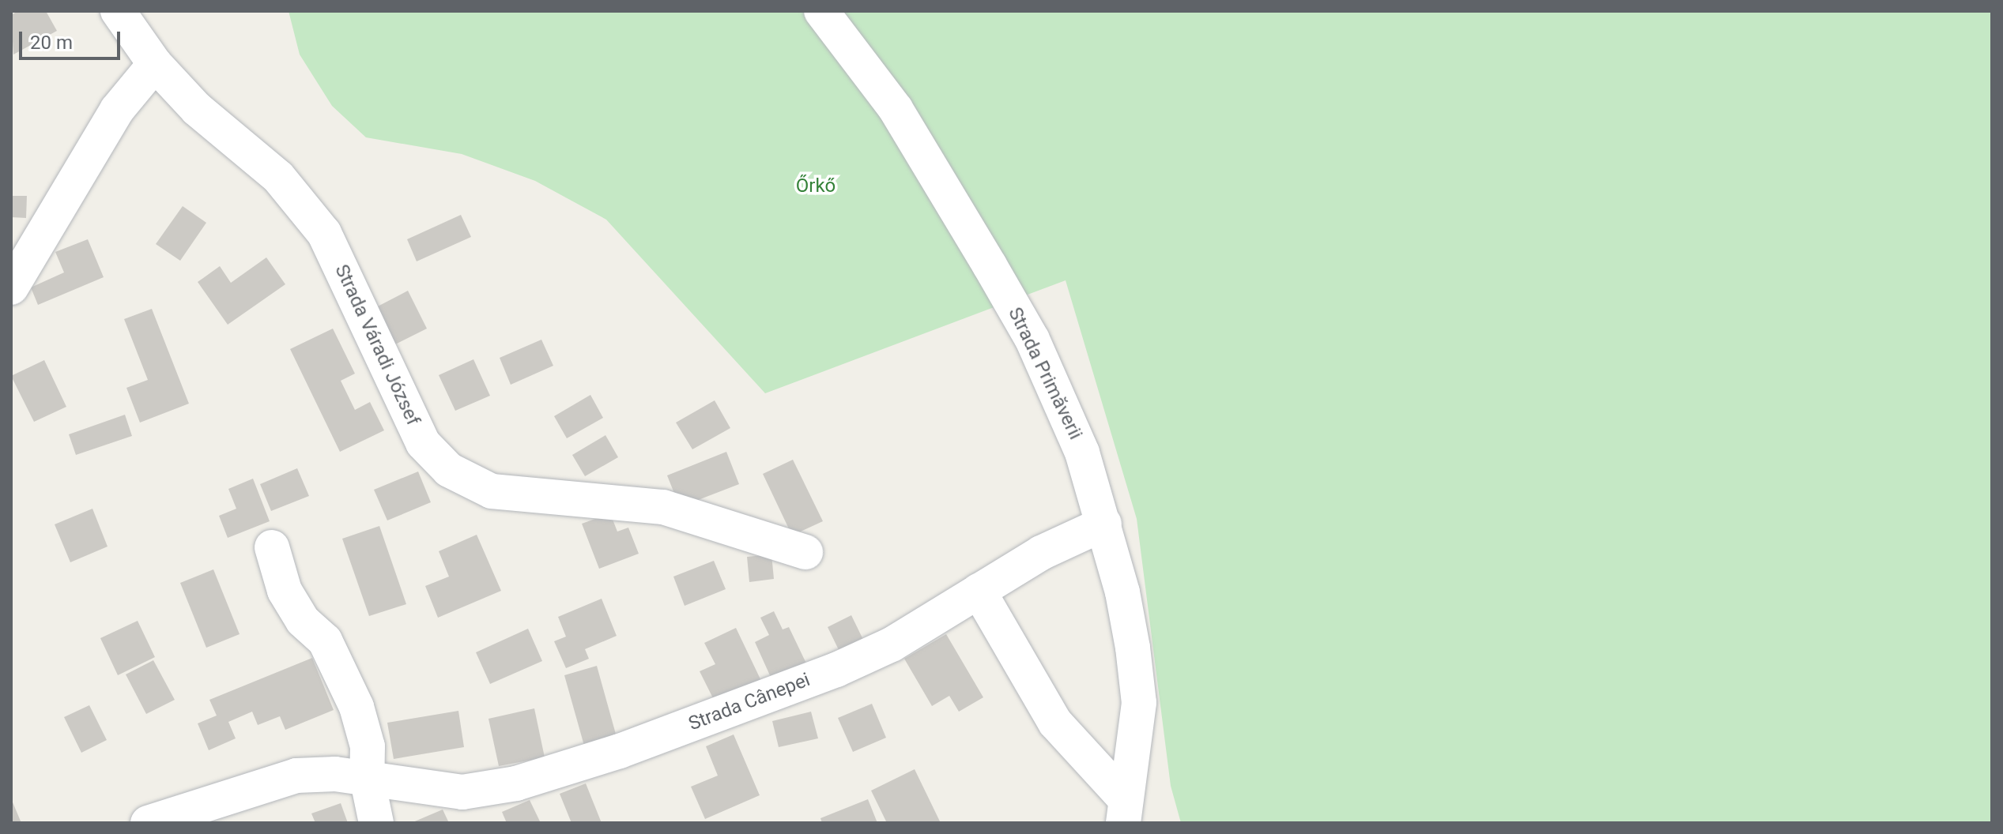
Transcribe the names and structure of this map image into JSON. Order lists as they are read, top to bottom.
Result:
{
  "streets": {
    "street": ["Strada Váradi József", "Strada Primăverii", "Strada Cânepei"]
  },
  "crossings": [
    ["Strada Primăverii", "Strada Cânepei"]
  ],
  "parks": ["Őrkő"],
  "scale_bar": "20 m"
}
